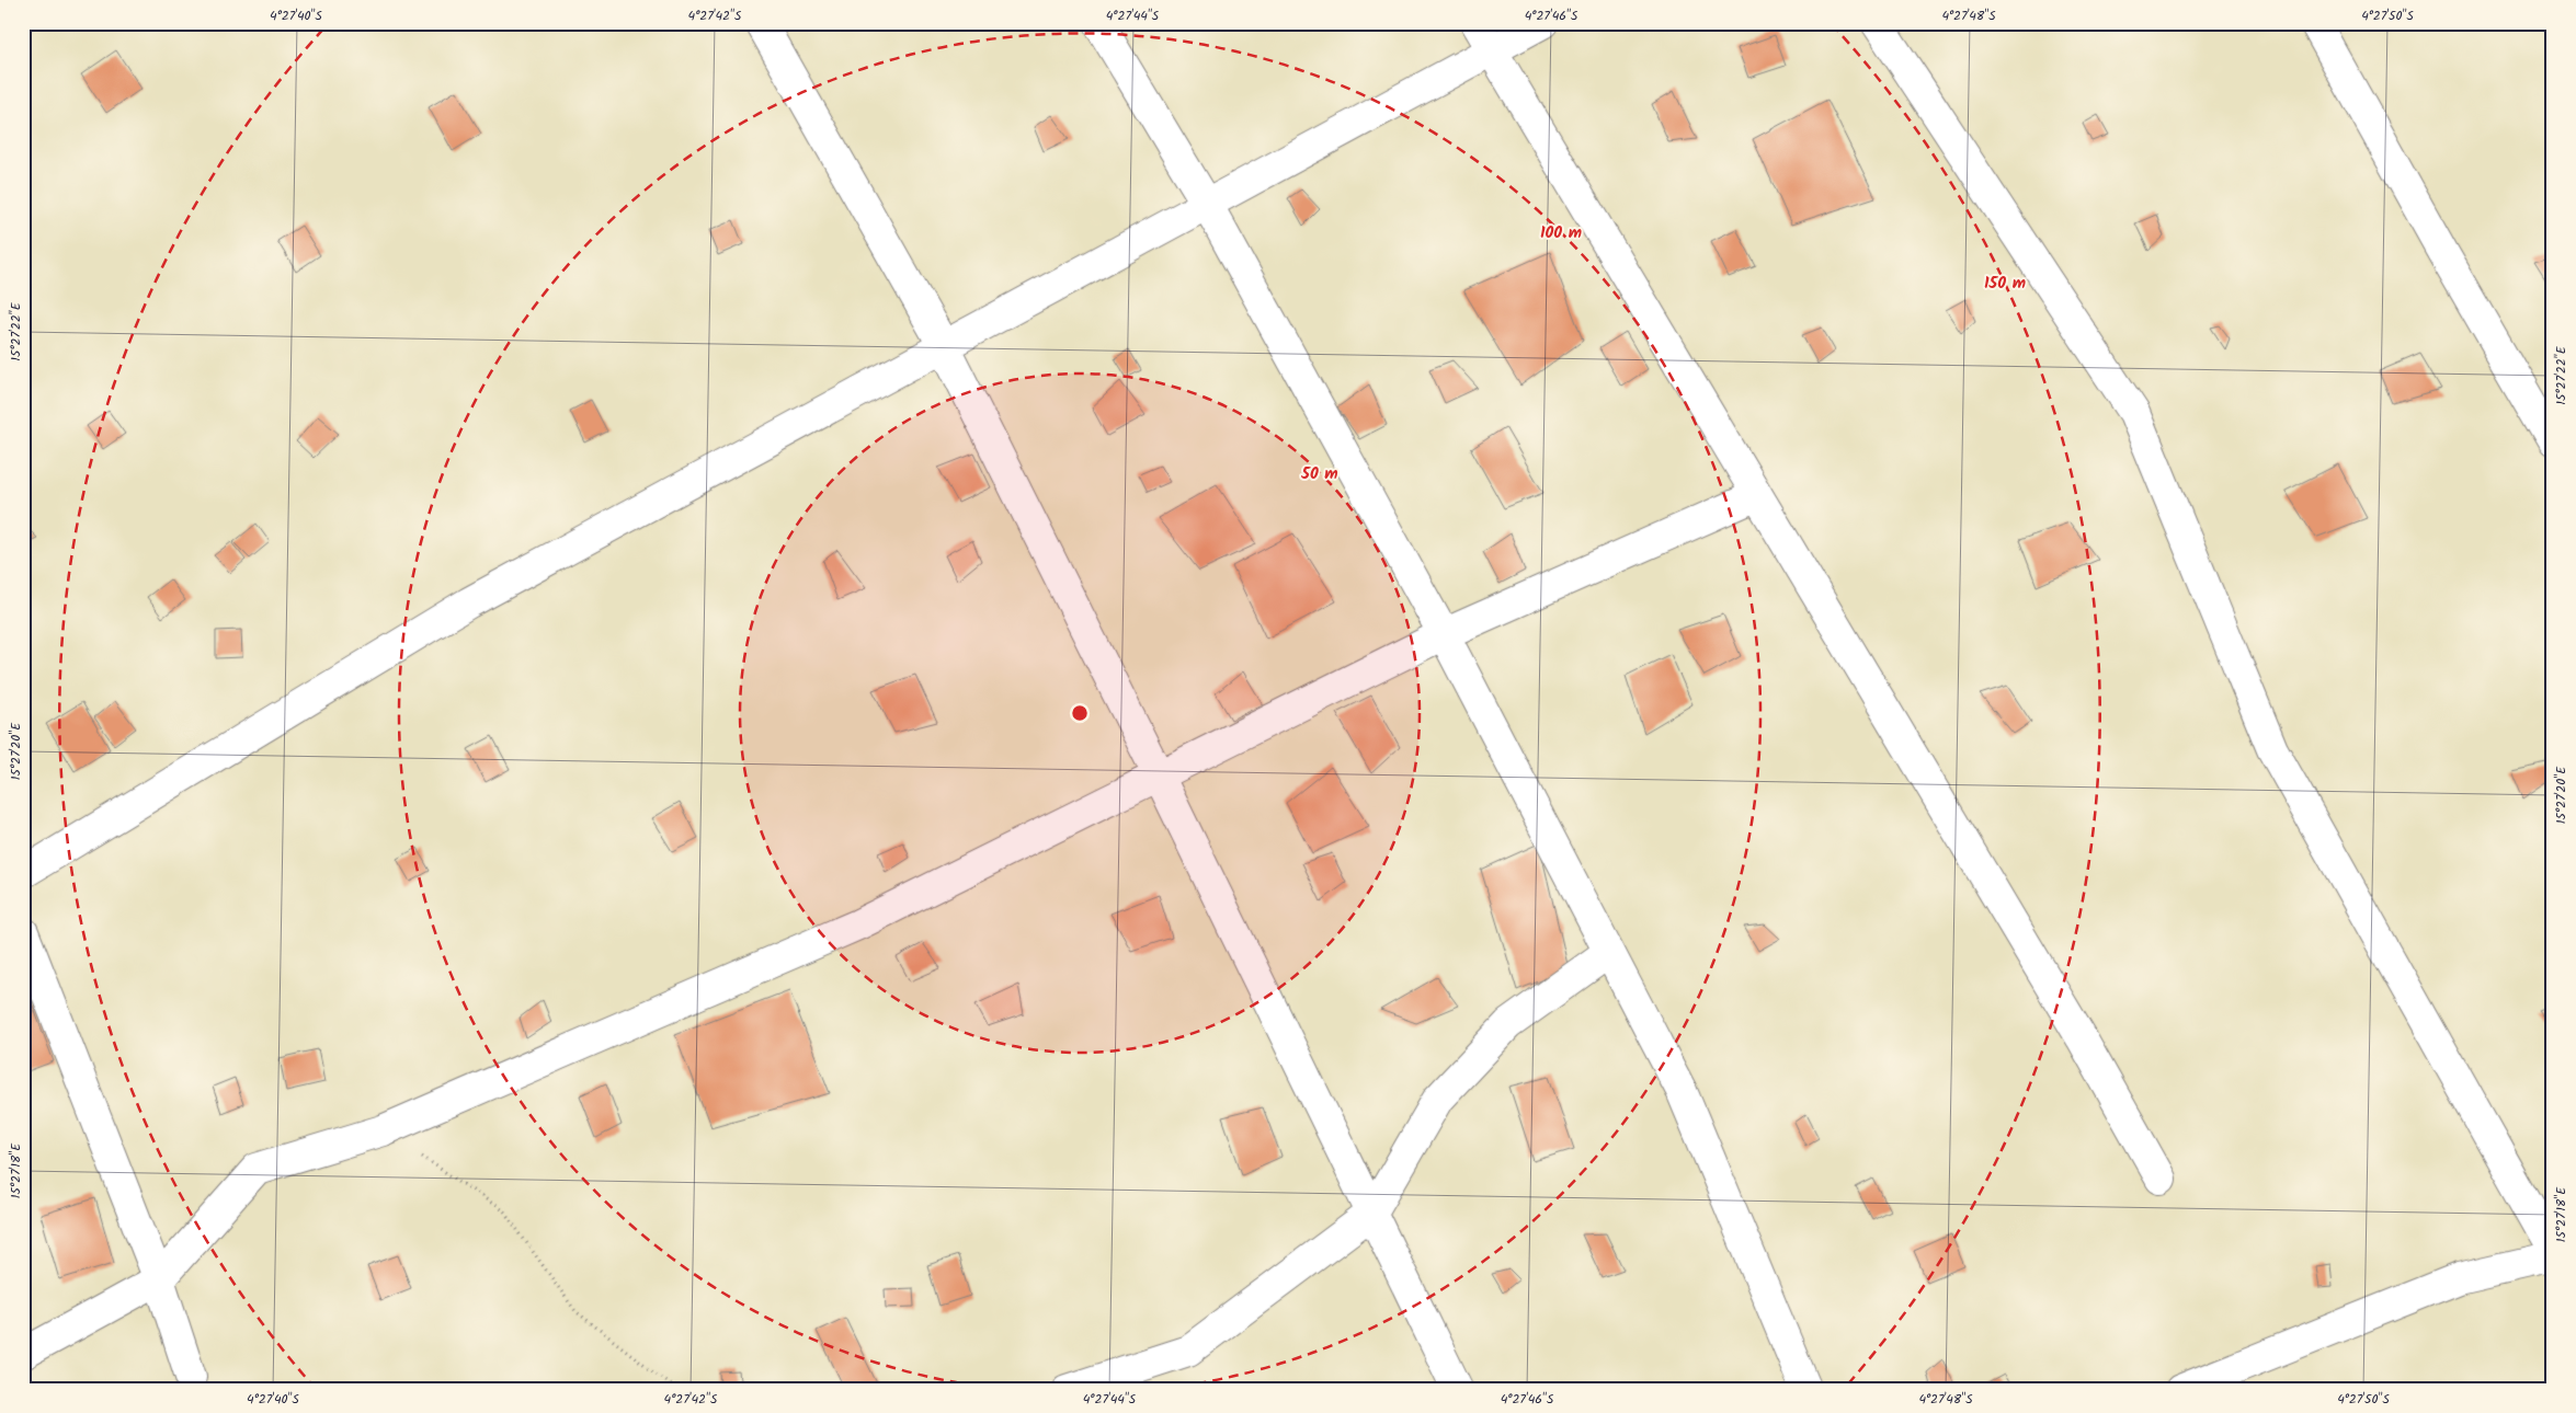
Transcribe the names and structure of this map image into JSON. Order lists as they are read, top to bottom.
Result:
{
  "coordinates": [
    "4°27'40\"S",
    "4°27'42\"S",
    "4°27'44\"S",
    "4°27'46\"S",
    "4°27'48\"S",
    "4°27'50\"S",
    "15°27'22\"E",
    "15°27'20\"E",
    "15°27'18\"E"
  ],
  "rings": ["100 m", "150 m", "50 m"]
}
